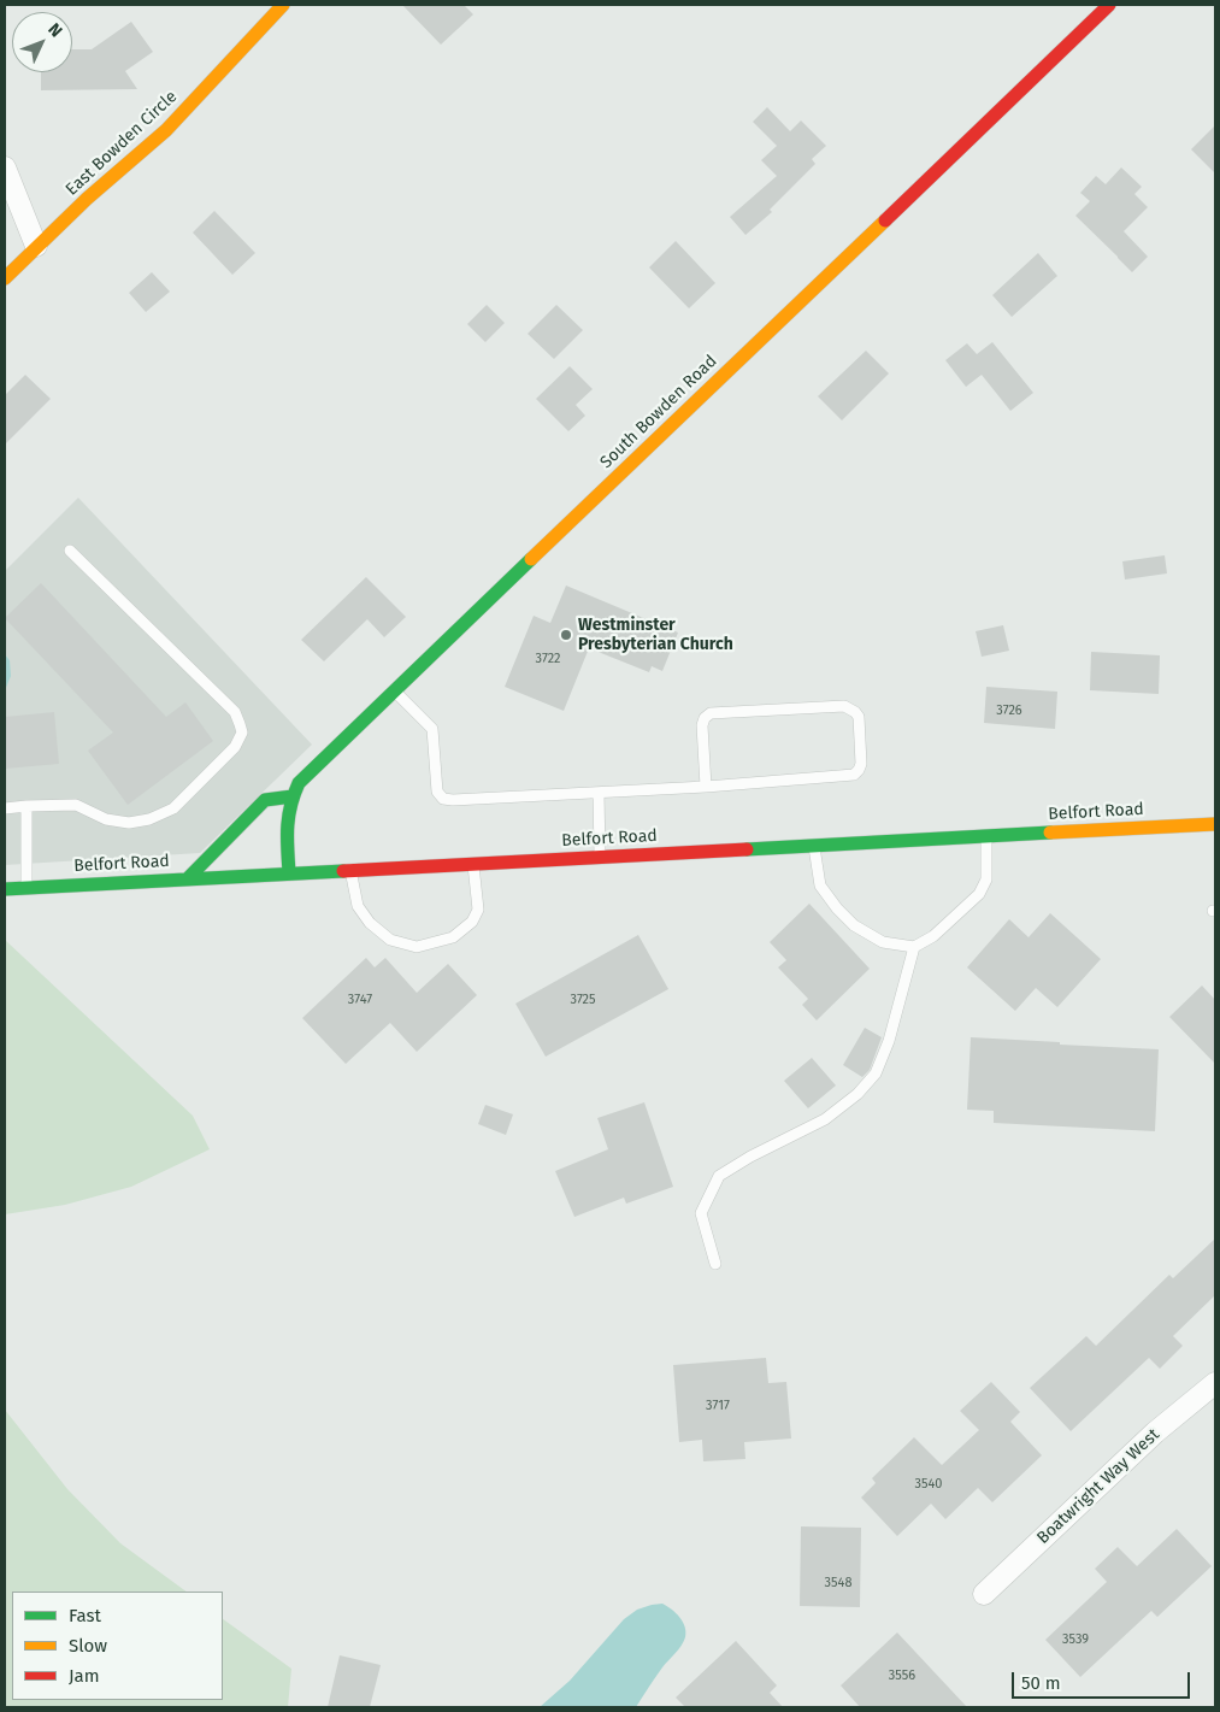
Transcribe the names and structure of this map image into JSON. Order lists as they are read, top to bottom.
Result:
{
  "streets": {
    "main road": ["East Bowden Circle", "South Bowden Road", "Belfort Road"],
    "street": ["Boatwright Way West"]
  },
  "crossings": [
    ["South Bowden Road", "Belfort Road"]
  ],
  "places": ["Westminster Presbyterian Church"],
  "house_numbers": [
    "3722",
    "3726",
    "3747",
    "3725",
    "3717",
    "3540",
    "3548",
    "3539",
    "3556"
  ],
  "legend": ["Fast", "Slow", "Jam"],
  "scale_bar": "50 m",
  "north": "top right"
}
